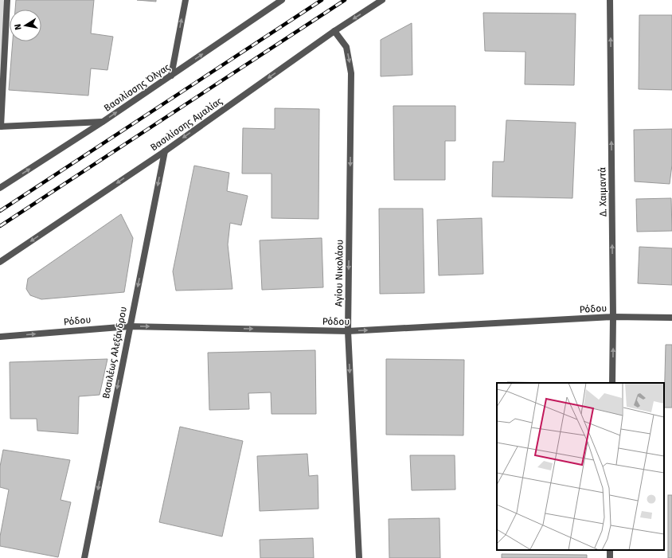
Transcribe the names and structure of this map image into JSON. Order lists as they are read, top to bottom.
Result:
{
  "streets": {
    "street": [
      "Βασιλίσσης Όλγας",
      "Βασιλίσσης Αμαλίας",
      "Δ. Χαιμαντά",
      "Αγίου Νικολάου",
      "Ρόδου",
      "Βασιλέως Αλεξάνδρου"
    ]
  },
  "crossings": [
    ["Βασιλίσσης Αμαλίας", "Αγίου Νικολάου"],
    ["Βασιλίσσης Αμαλίας", "Βασιλέως Αλεξάνδρου"],
    ["Δ. Χαιμαντά", "Ρόδου"],
    ["Αγίου Νικολάου", "Ρόδου"],
    ["Ρόδου", "Βασιλέως Αλεξάνδρου"]
  ],
  "one_way": [
    "Βασιλίσσης Όλγας",
    "Βασιλίσσης Αμαλίας",
    "Δ. Χαιμαντά",
    "Αγίου Νικολάου",
    "Ρόδου",
    "Βασιλέως Αλεξάνδρου"
  ],
  "north": "left"
}
